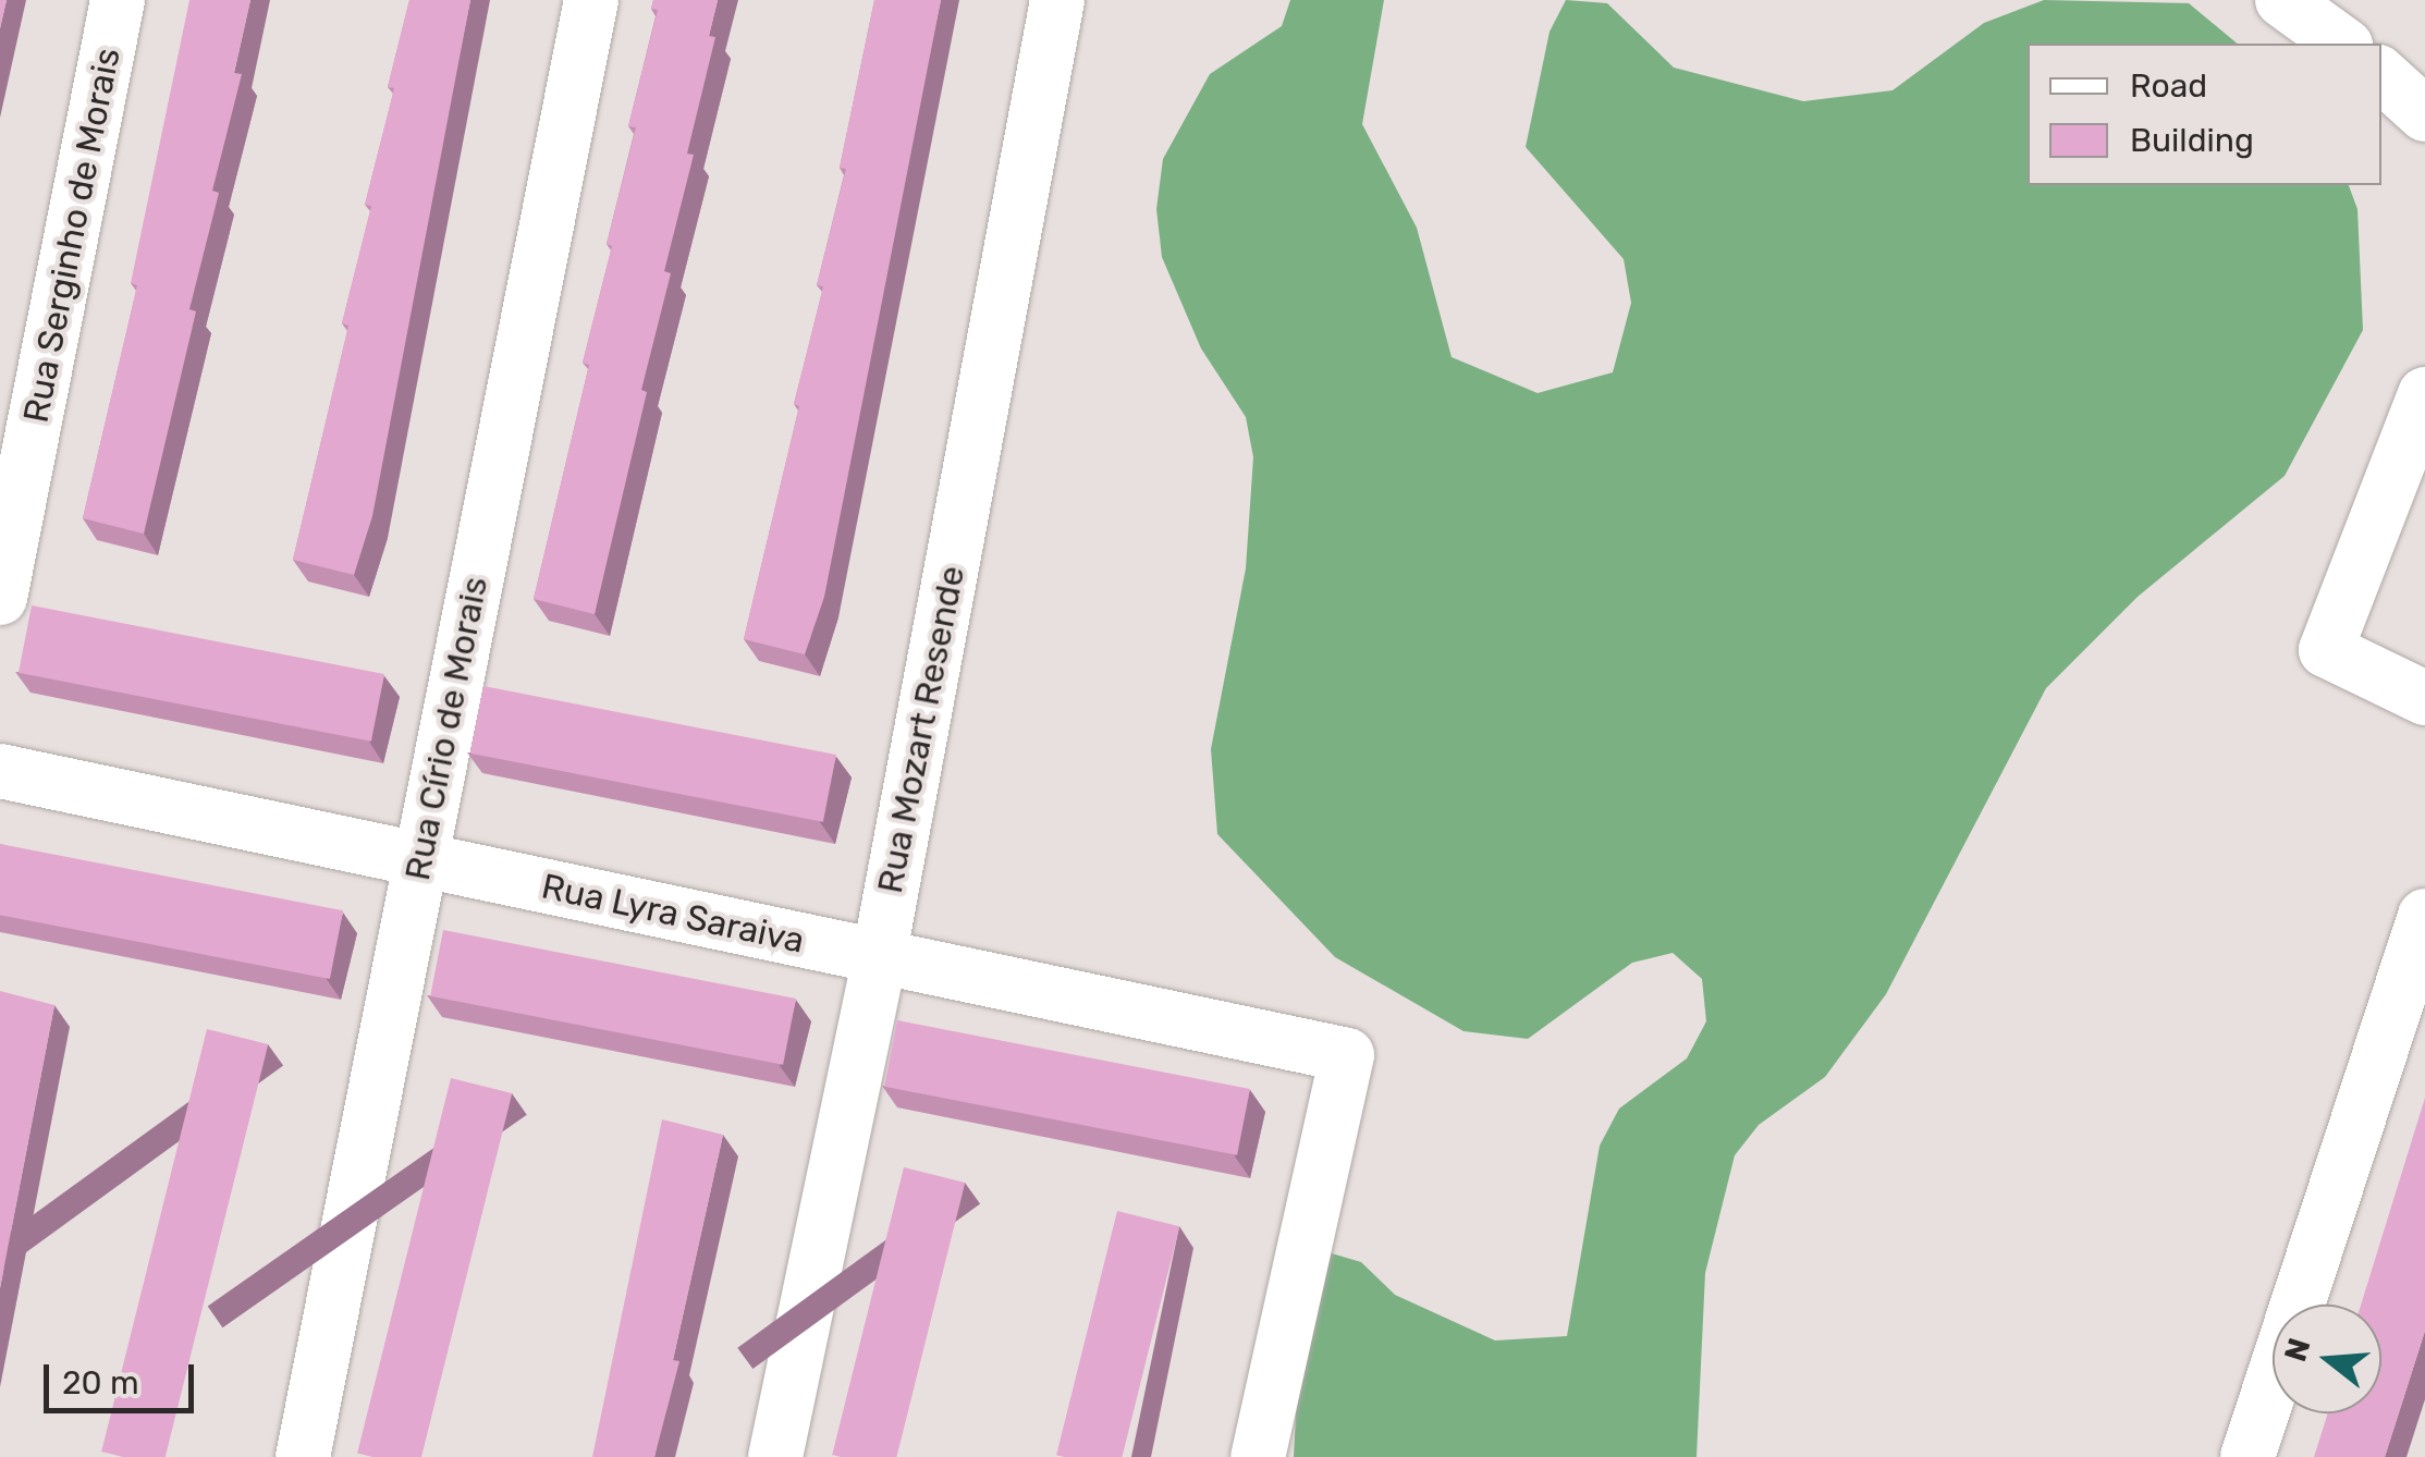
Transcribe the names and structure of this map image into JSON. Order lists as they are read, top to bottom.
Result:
{
  "streets": {
    "street": [
      "Rua Serginho de Morais",
      "Rua Círio de Morais",
      "Rua Mozart Resende",
      "Rua Lyra Saraiva"
    ]
  },
  "crossings": [
    ["Rua Círio de Morais", "Rua Lyra Saraiva"],
    ["Rua Mozart Resende", "Rua Lyra Saraiva"]
  ],
  "legend": ["Road", "Building"],
  "scale_bar": "20 m",
  "north": "left"
}
